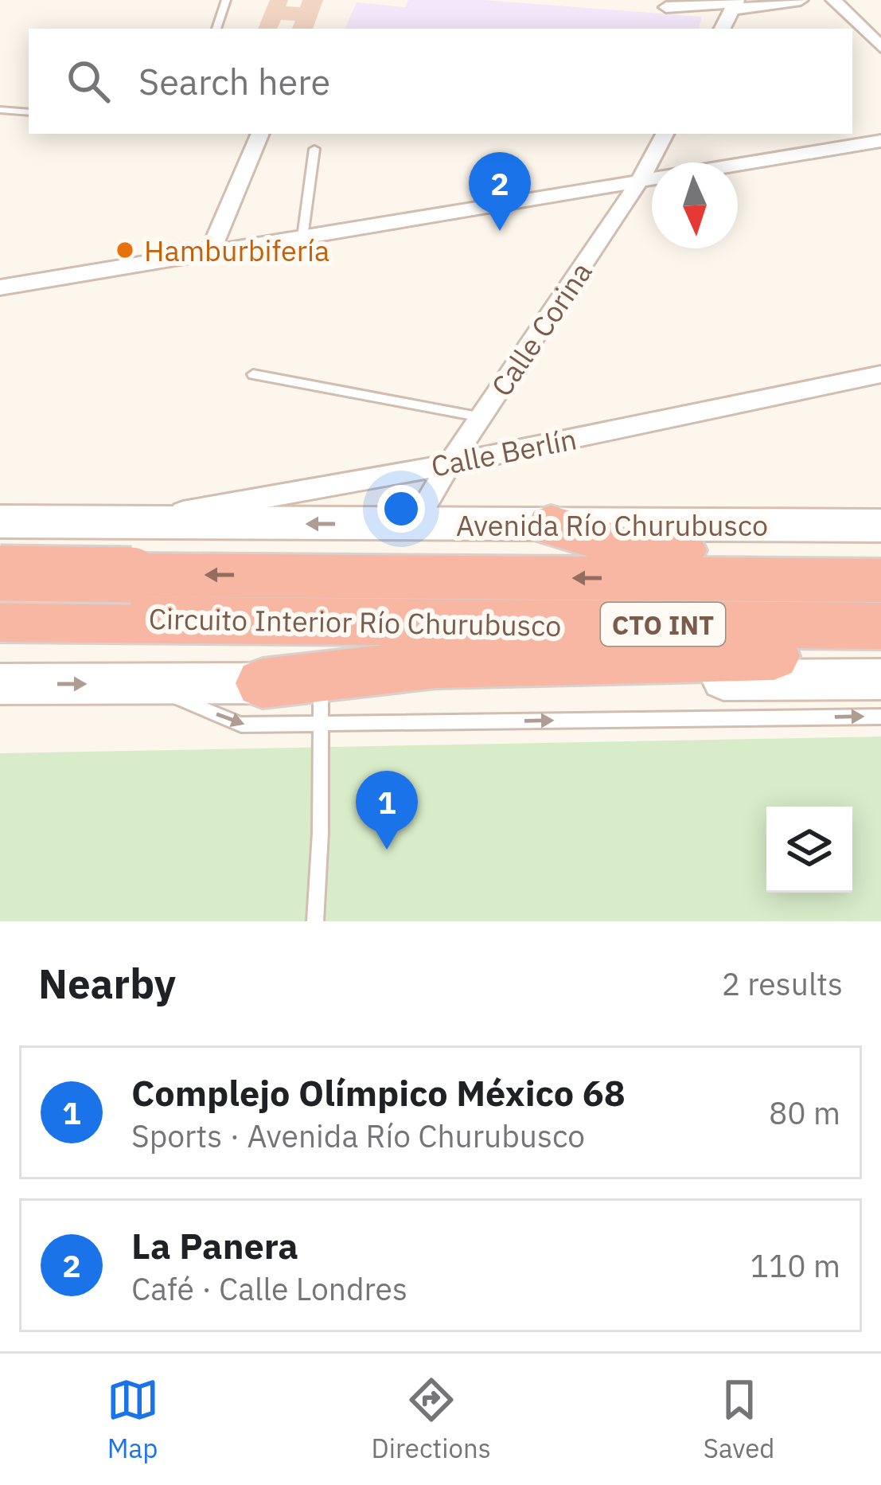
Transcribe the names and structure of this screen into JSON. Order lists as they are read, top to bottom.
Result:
{
  "streets": {
    "highway": ["Circuito Interior Río Churubusco", "CTO INT"],
    "main road": ["Avenida Río Churubusco"],
    "street": ["Calle Corina", "Calle Berlín"]
  },
  "crossings": [
    ["Calle Corina", "Calle Berlín"],
    ["Calle Corina", "Avenida Río Churubusco"],
    ["Calle Berlín", "Avenida Río Churubusco"],
    ["Avenida Río Churubusco", "Circuito Interior Río Churubusco"]
  ],
  "places": ["Hamburbifería"],
  "north": "bottom",
  "page": {
    "search": "Search here",
    "pins": ["2", "1"],
    "heading": ["Nearby", "2 results"],
    "list": [
      {
        "mark": "1",
        "name": "Complejo Olímpico México 68",
        "note": "Sports · Avenida Río Churubusco",
        "value": "80 m"
      },
      {
        "mark": "2",
        "name": "La Panera",
        "note": "Café · Calle Londres",
        "value": "110 m"
      }
    ],
    "nav": ["Map", "Directions", "Saved"]
  }
}
